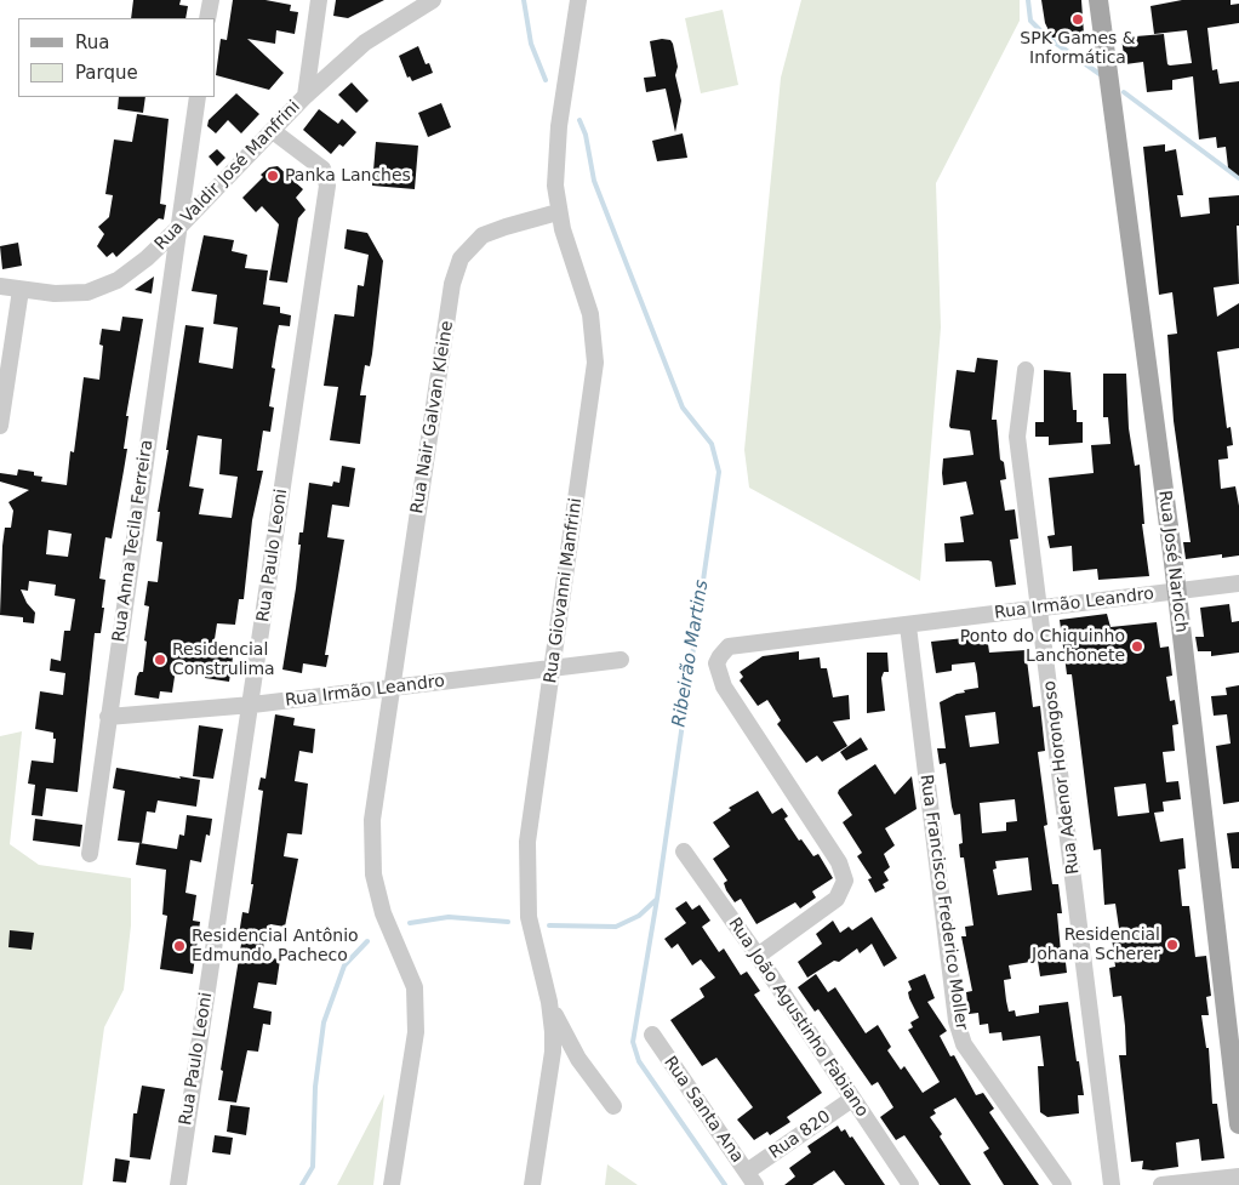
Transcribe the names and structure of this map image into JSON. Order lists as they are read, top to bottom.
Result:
{
  "streets": {
    "main road": ["Rua José Narloch"],
    "street": [
      "Rua Valdir José Manfrini",
      "Rua Nair Galvan Kleine",
      "Rua Anna Tecila Ferreira",
      "Rua Paulo Leoni",
      "Rua Giovanni Manfrini",
      "Rua Irmão Leandro",
      "Rua Adenor Horongoso",
      "Rua Francisco Frederico Moller",
      "Rua João Agustinho Fabiano",
      "Rua Santa Ana",
      "Rua 820"
    ]
  },
  "crossings": [
    ["Rua Valdir José Manfrini", "Rua Anna Tecila Ferreira"],
    ["Rua Valdir José Manfrini", "Rua Paulo Leoni"],
    ["Rua Nair Galvan Kleine", "Rua Giovanni Manfrini"],
    ["Rua Nair Galvan Kleine", "Rua Irmão Leandro"],
    ["Rua Anna Tecila Ferreira", "Rua Irmão Leandro"],
    ["Rua Paulo Leoni", "Rua Irmão Leandro"],
    ["Rua José Narloch", "Rua Irmão Leandro"],
    ["Rua Giovanni Manfrini", "Rua Irmão Leandro"],
    ["Rua Irmão Leandro", "Rua Adenor Horongoso"],
    ["Rua Irmão Leandro", "Rua Francisco Frederico Moller"],
    ["Rua Irmão Leandro", "Rua João Agustinho Fabiano"],
    ["Rua João Agustinho Fabiano", "Rua 820"],
    ["Rua Santa Ana", "Rua 820"]
  ],
  "water": ["Ribeirão Martins"],
  "places": [
    "SPK Games & Informática",
    "Panka Lanches",
    "Ponto do Chiquinho Lanchonete",
    "Residencial Construlima",
    "Residencial Johana Scherer",
    "Residencial Antônio Edmundo Pacheco"
  ],
  "legend": ["Rua", "Parque"]
}
